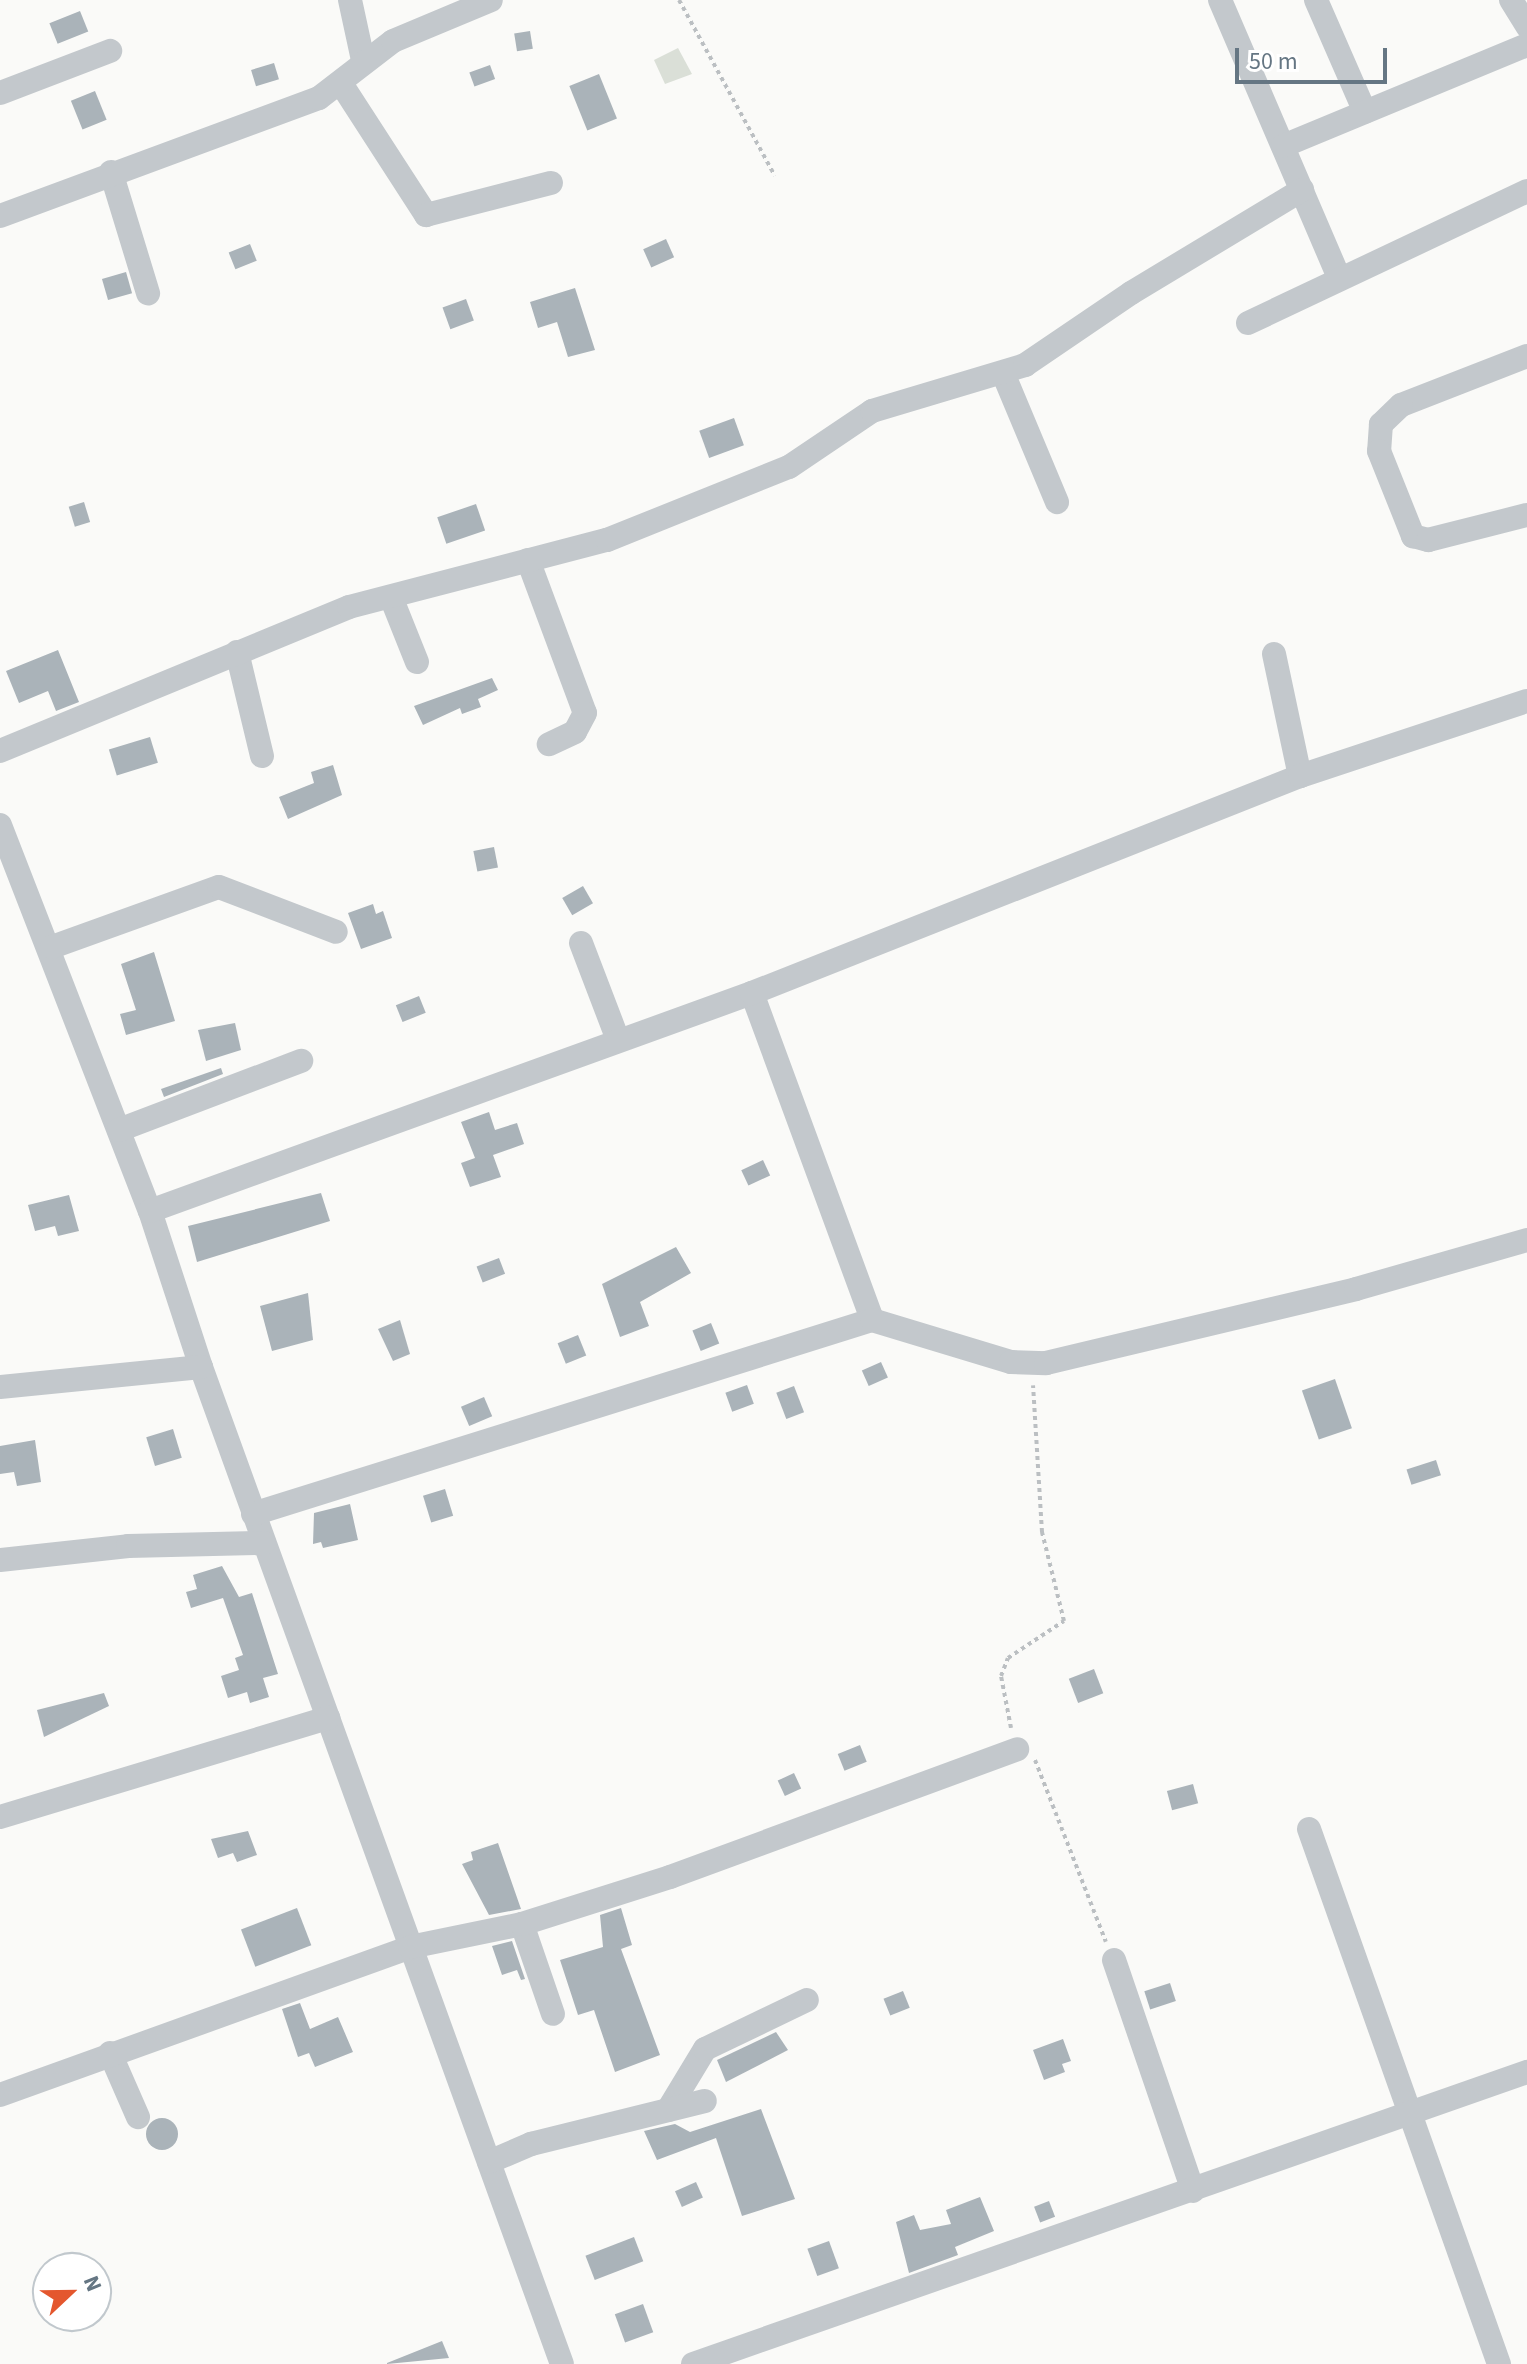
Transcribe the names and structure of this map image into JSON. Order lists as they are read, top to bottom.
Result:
{
  "scale_bar": "50 m",
  "north": "right"
}
